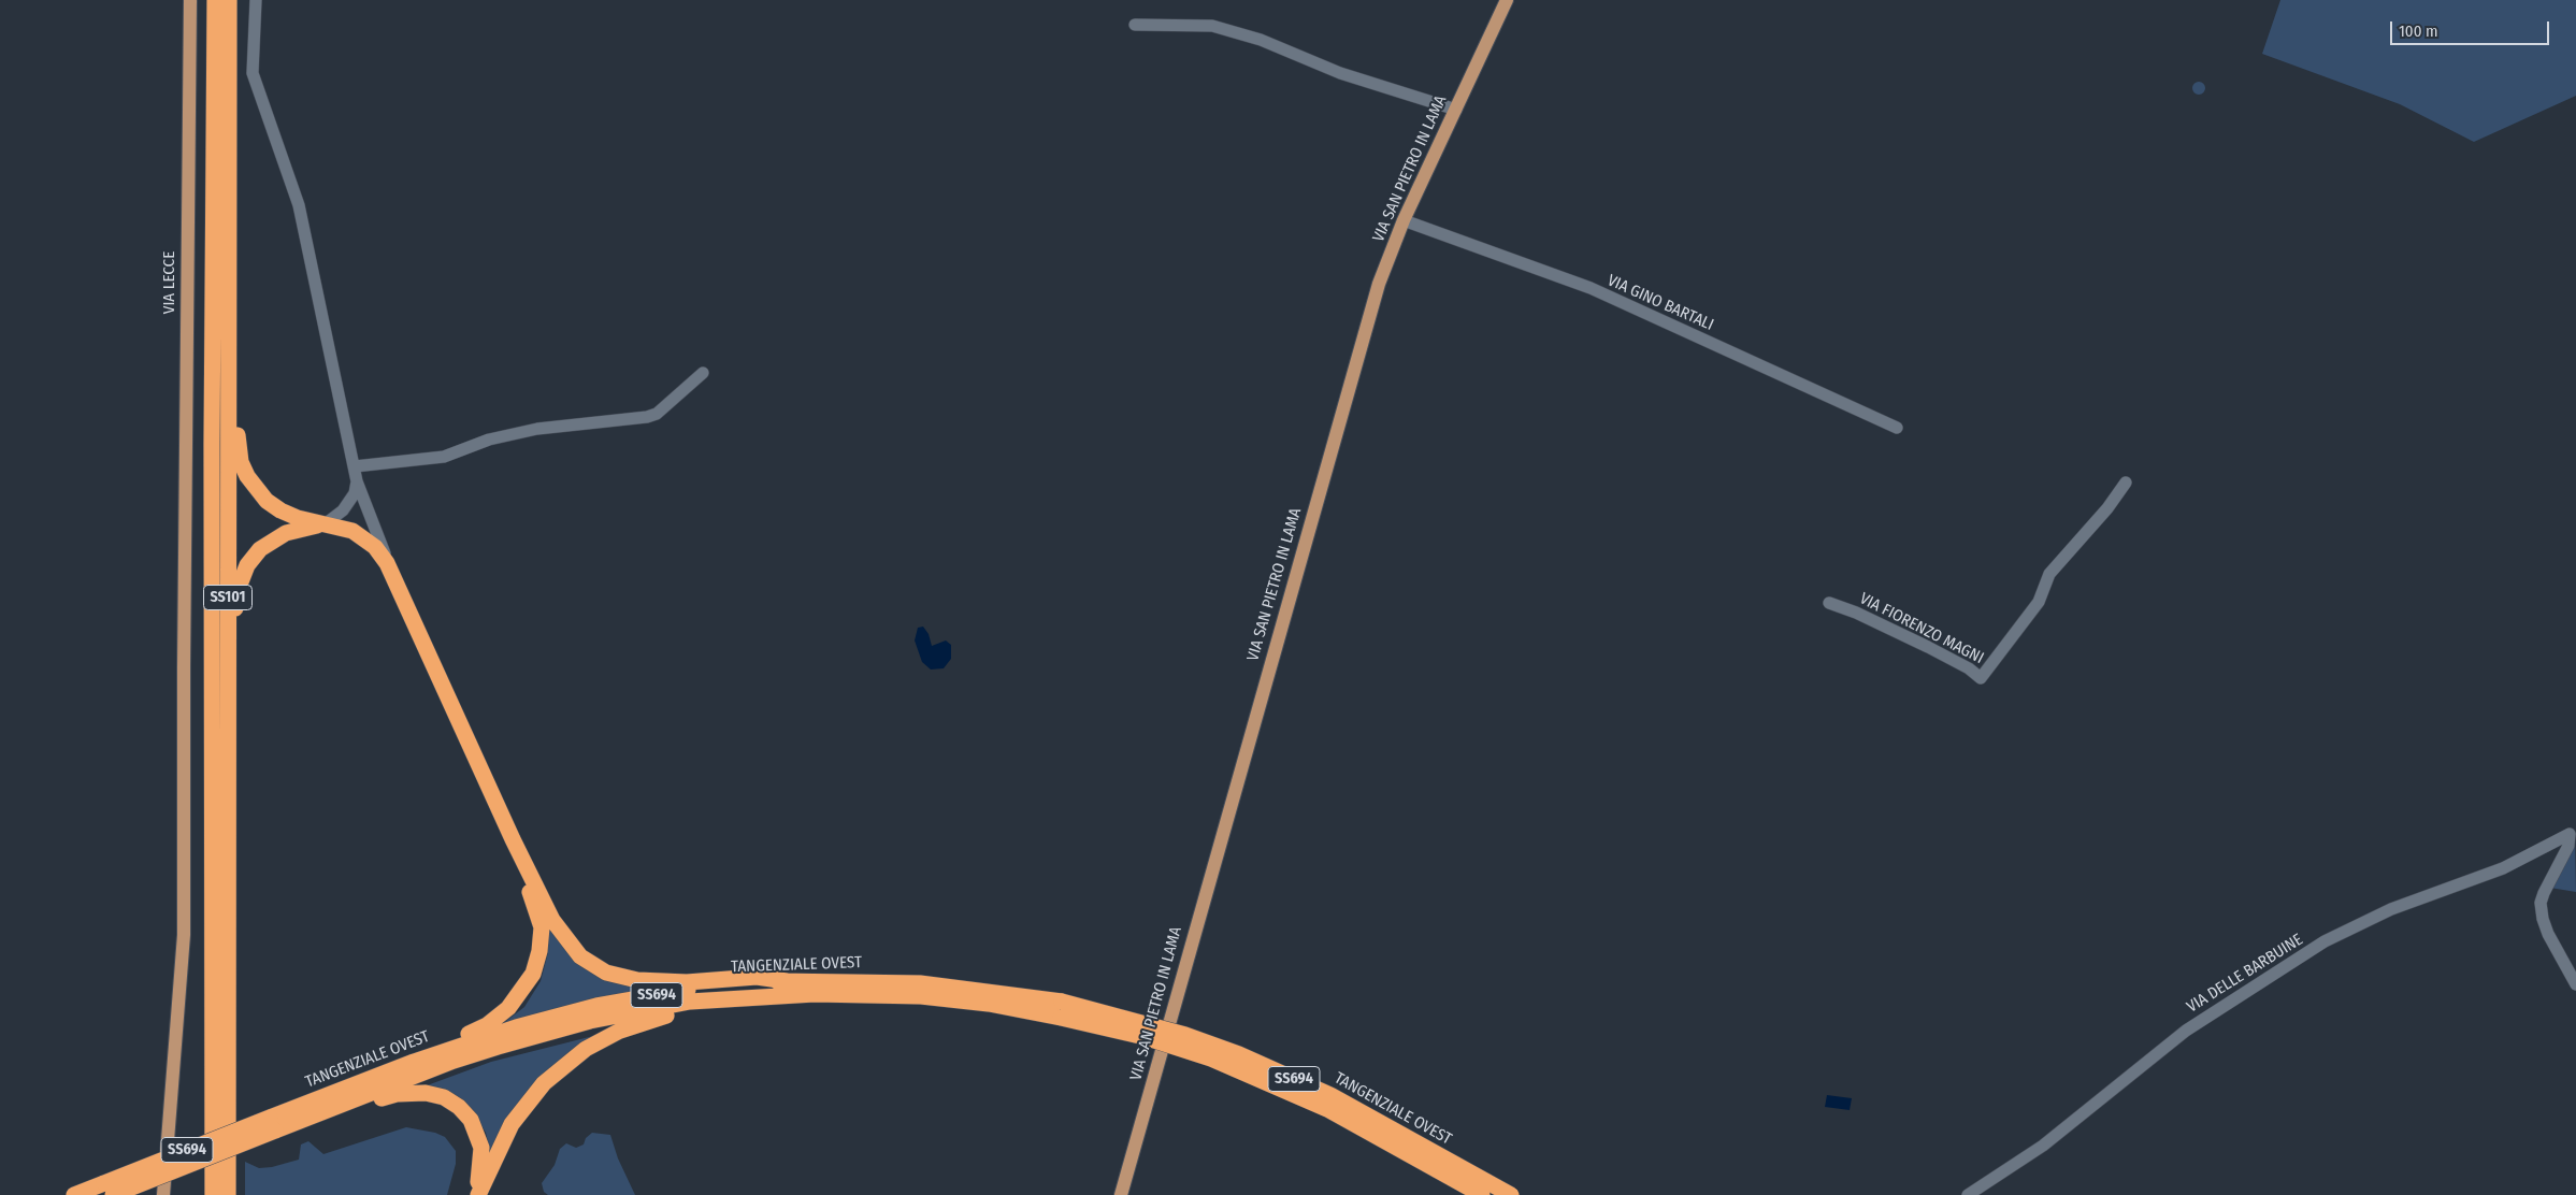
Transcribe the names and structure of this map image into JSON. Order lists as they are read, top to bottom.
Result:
{
  "streets": {
    "highway": ["SS101", "TANGENZIALE OVEST", "SS694"],
    "main road": ["VIA SAN PIETRO IN LAMA", "VIA LECCE"],
    "street": ["VIA GINO BARTALI", "VIA FIORENZO MAGNI", "VIA DELLE BARBUINE"]
  },
  "crossings": [
    ["VIA SAN PIETRO IN LAMA", "VIA GINO BARTALI"]
  ],
  "scale_bar": "100 m"
}
